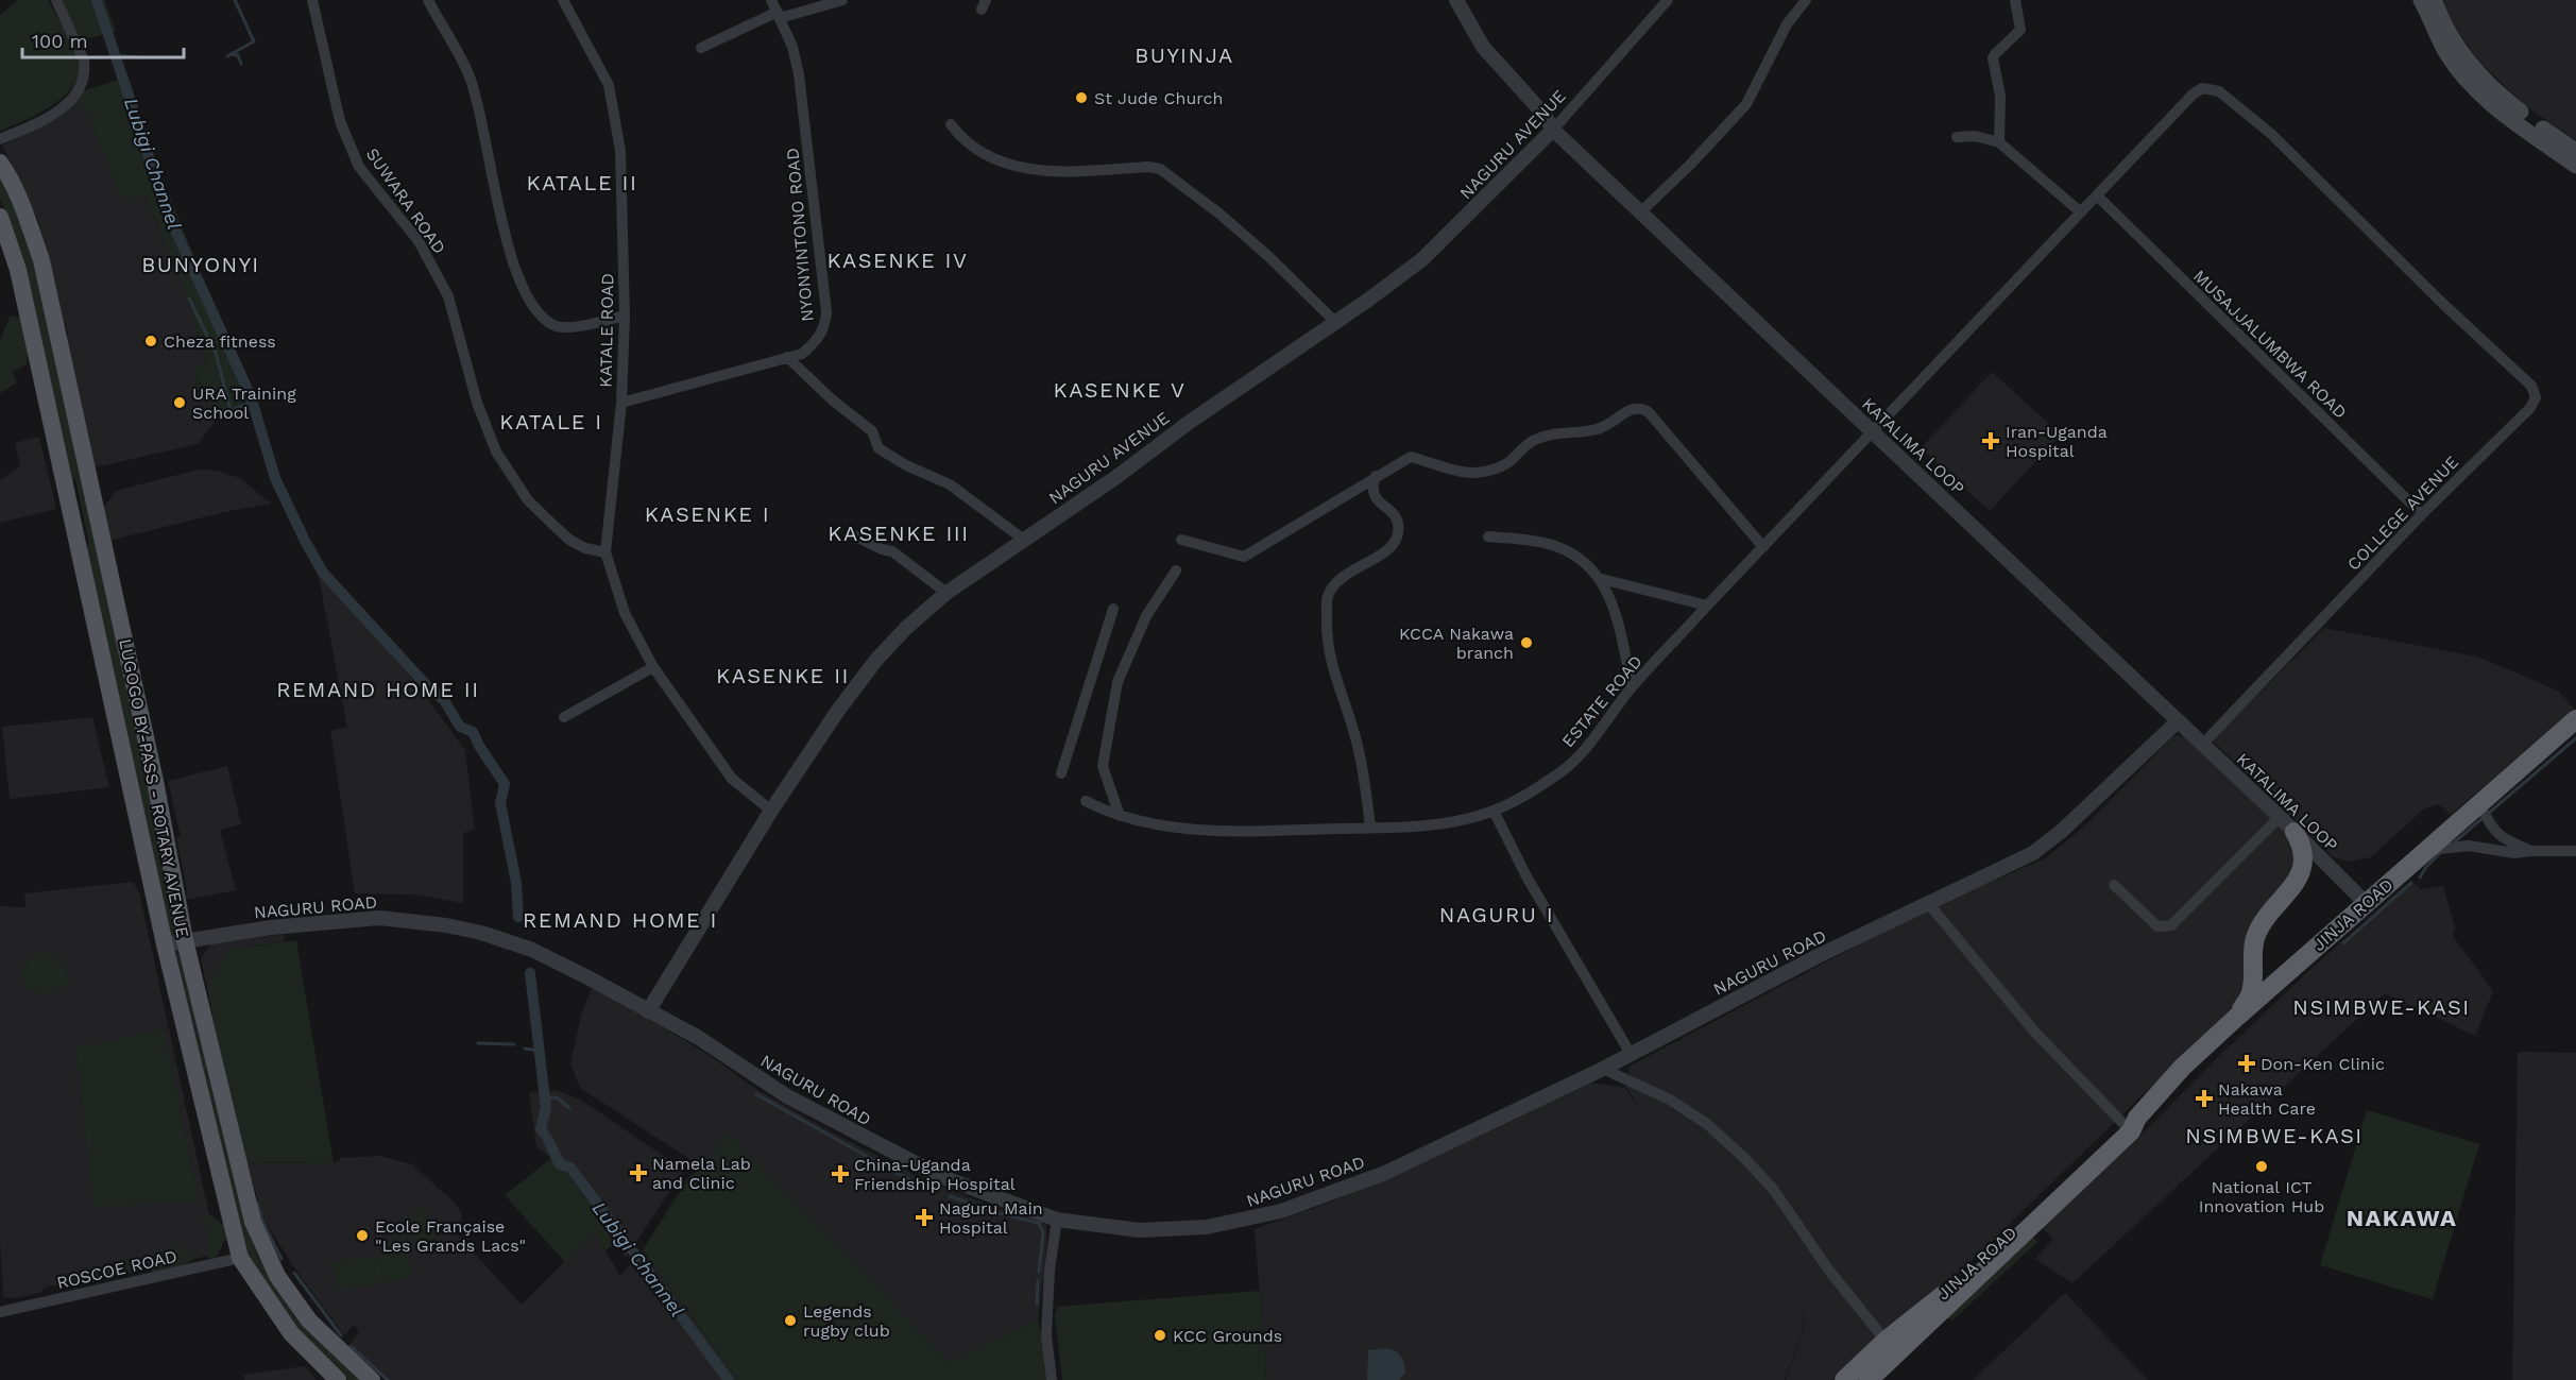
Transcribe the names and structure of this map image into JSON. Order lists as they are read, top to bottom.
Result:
{
  "streets": {
    "highway": ["JINJA ROAD"],
    "main road": ["LUGOGO BY-PASS - ROTARY AVENUE"],
    "street": [
      "NAGURU AVENUE",
      "SUWARA ROAD",
      "NYONYINTONO ROAD",
      "KATALE ROAD",
      "MUSAJJALUMBWA ROAD",
      "KATALIMA LOOP",
      "COLLEGE AVENUE",
      "ESTATE ROAD",
      "NAGURU ROAD",
      "ROSCOE ROAD"
    ]
  },
  "crossings": [
    ["NAGURU AVENUE", "KATALE ROAD"],
    ["NAGURU AVENUE", "KATALIMA LOOP"],
    ["NAGURU AVENUE", "NAGURU ROAD"],
    ["SUWARA ROAD", "KATALE ROAD"],
    ["NYONYINTONO ROAD", "KATALE ROAD"],
    ["MUSAJJALUMBWA ROAD", "COLLEGE AVENUE"],
    ["MUSAJJALUMBWA ROAD", "ESTATE ROAD"],
    ["KATALIMA LOOP", "COLLEGE AVENUE"],
    ["KATALIMA LOOP", "ESTATE ROAD"],
    ["KATALIMA LOOP", "NAGURU ROAD"],
    ["KATALIMA LOOP", "JINJA ROAD"],
    ["COLLEGE AVENUE", "ESTATE ROAD"],
    ["LUGOGO BY-PASS - ROTARY AVENUE", "NAGURU ROAD"],
    ["LUGOGO BY-PASS - ROTARY AVENUE", "ROSCOE ROAD"]
  ],
  "districts": [
    "BUYINJA",
    "KATALE II",
    "KASENKE IV",
    "BUNYONYI",
    "KASENKE V",
    "KATALE I",
    "KASENKE I",
    "KASENKE III",
    "KASENKE II",
    "REMAND HOME II",
    "NAGURU I",
    "REMAND HOME I",
    "NSIMBWE-KASI",
    "NSIMBWE-KASI",
    "NAKAWA"
  ],
  "water": ["Lubigi Channel"],
  "places": {
    "other": [
      "St Jude Church",
      "Cheza fitness",
      "URA Training School",
      "KCCA Nakawa branch",
      "National ICT Innovation Hub",
      "Ecole Française \"Les Grands Lacs\"",
      "Legends rugby club",
      "KCC Grounds"
    ],
    "health": [
      "Iran-Uganda Hospital",
      "Don-Ken Clinic",
      "Nakawa Health Care",
      "Namela Lab and Clinic",
      "China-Uganda Friendship Hospital",
      "Naguru Main Hospital"
    ]
  },
  "scale_bar": "100 m"
}
